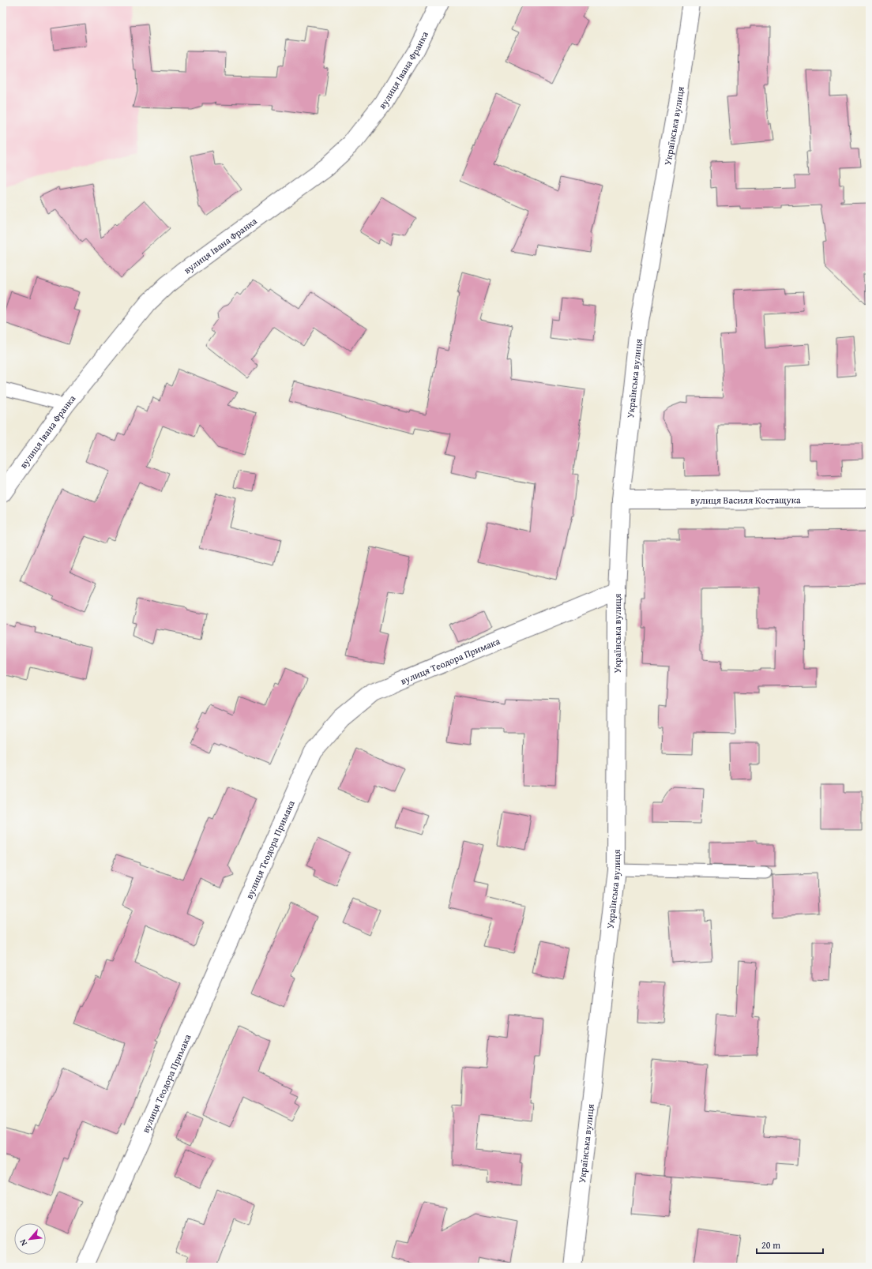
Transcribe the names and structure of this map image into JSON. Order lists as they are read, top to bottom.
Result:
{
  "streets": {
    "street": [
      "вулиця Івана Франка",
      "Українська вулиця",
      "вулиця Василя Костащука",
      "вулиця Теодора Примака"
    ]
  },
  "crossings": [
    ["Українська вулиця", "вулиця Василя Костащука"],
    ["Українська вулиця", "вулиця Теодора Примака"]
  ],
  "scale_bar": "20 m",
  "north": "bottom left"
}
